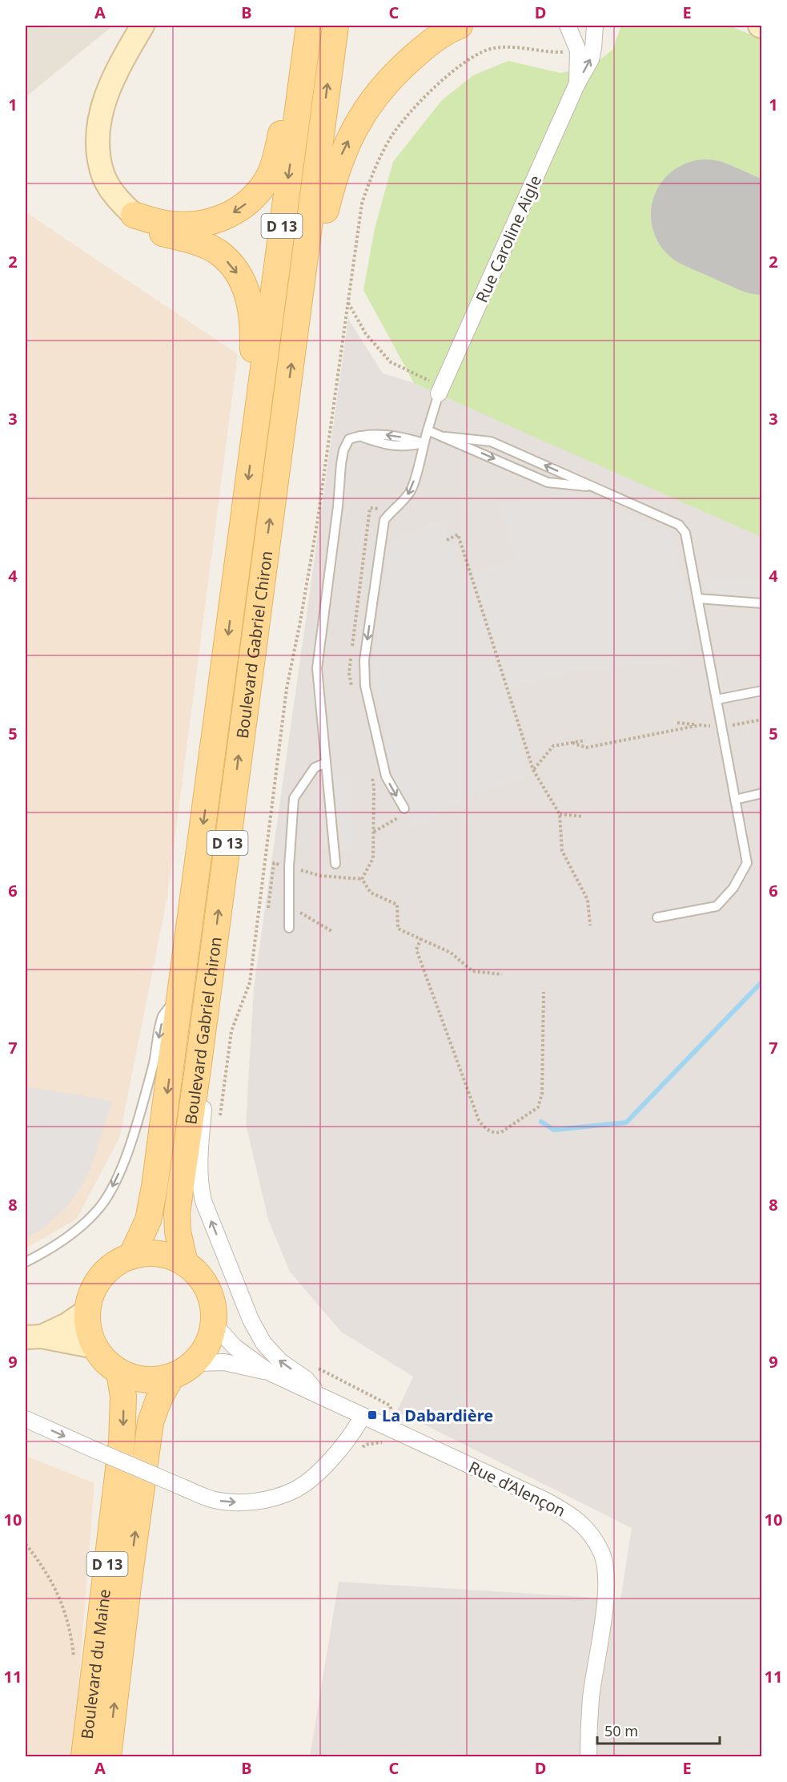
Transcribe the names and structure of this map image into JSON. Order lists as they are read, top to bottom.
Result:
{
  "streets": {
    "main road": ["D 13", "Boulevard Gabriel Chiron", "Boulevard du Maine"],
    "street": ["Rue Caroline Aigle", "Rue d’Alençon"]
  },
  "crossings": [
    ["Boulevard Gabriel Chiron", "Boulevard du Maine"]
  ],
  "places": {
    "transit": ["La Dabardière"]
  },
  "scale_bar": "50 m",
  "grid": {
    "columns": [
      "A",
      "B",
      "C",
      "D",
      "E"
    ],
    "rows": [
      "1",
      "2",
      "3",
      "4",
      "5",
      "6",
      "7",
      "8",
      "9",
      "10",
      "11"
    ]
  }
}
